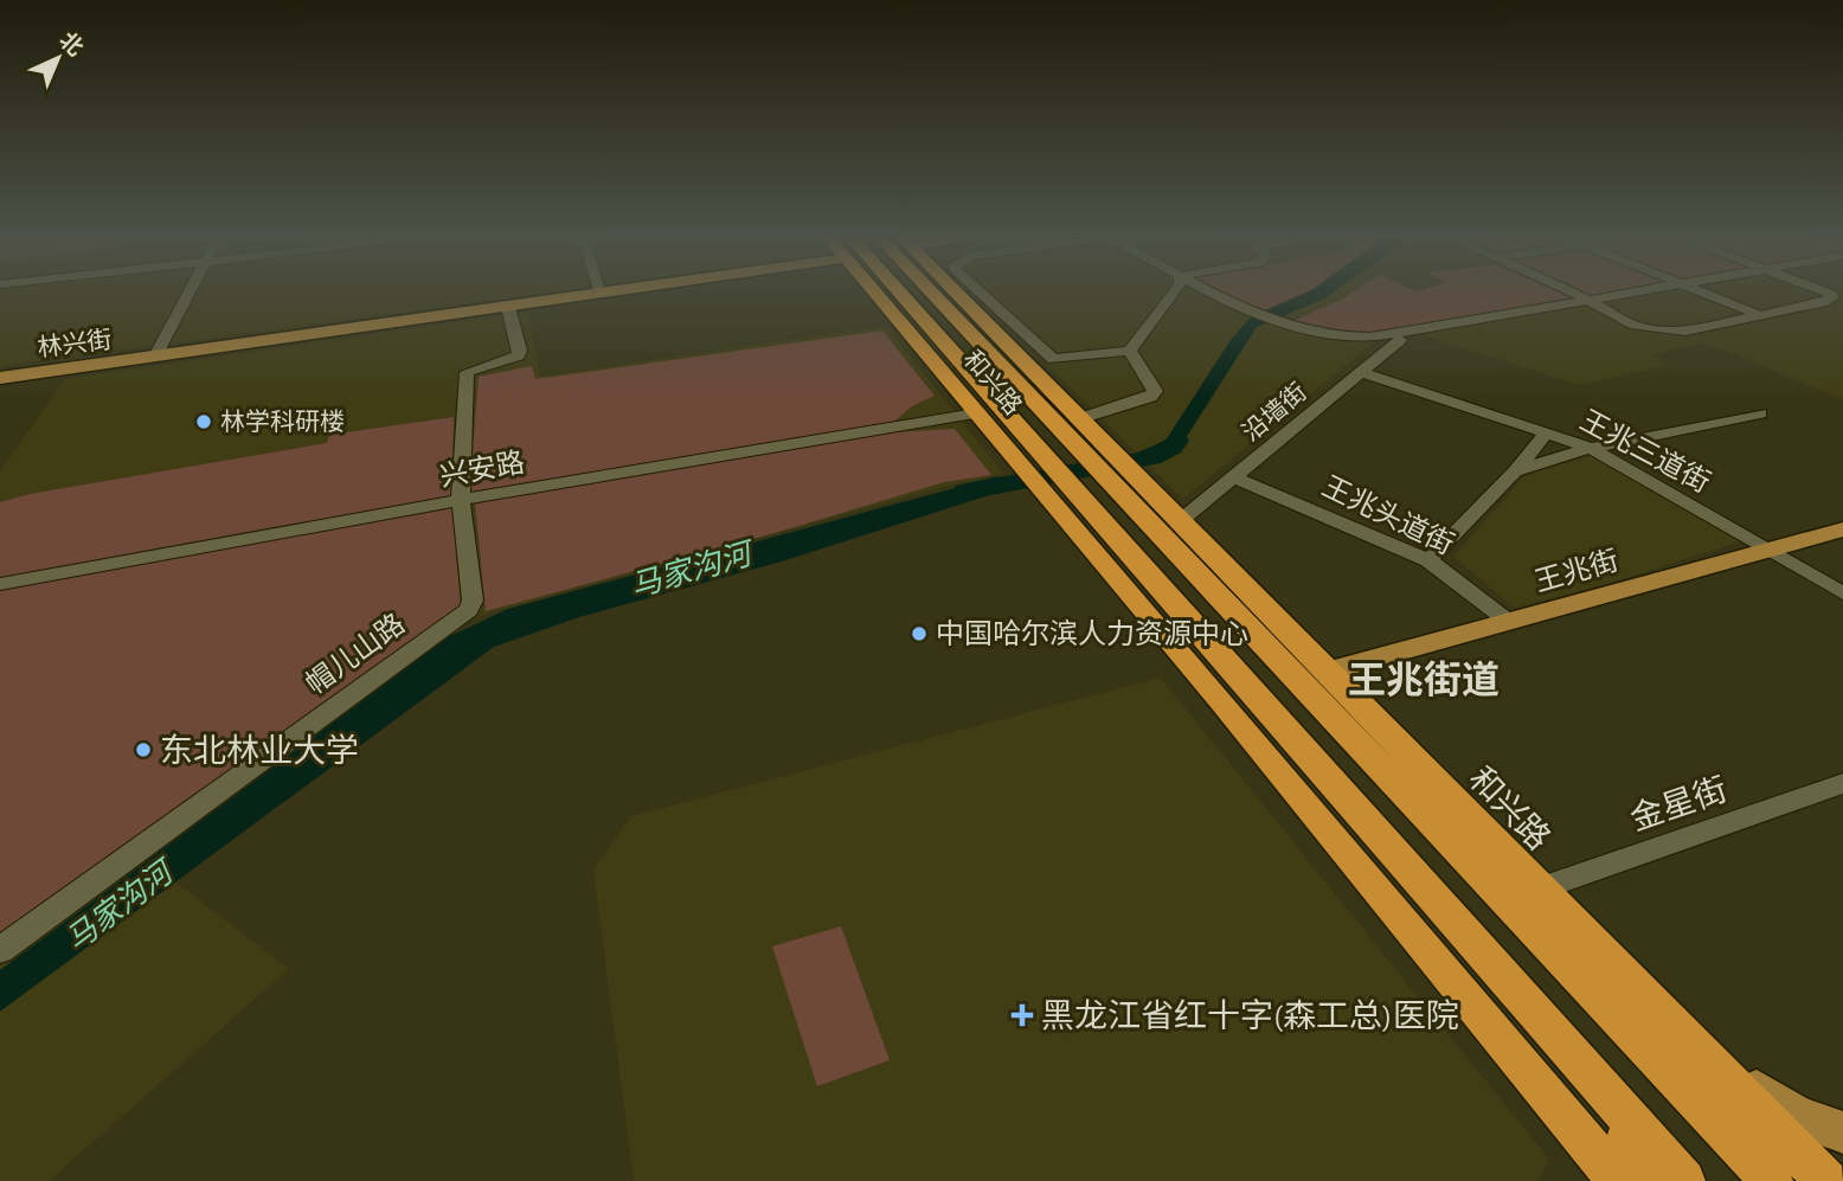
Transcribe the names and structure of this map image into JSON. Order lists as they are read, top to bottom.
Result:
{
  "streets": {
    "highway": ["和兴路"],
    "main road": ["林兴街", "王兆街"],
    "street": [
      "沿墙街",
      "王兆三道街",
      "兴安路",
      "王兆头道街",
      "帽儿山路",
      "金星街"
    ]
  },
  "crossings": [
    ["林兴街", "帽儿山路"],
    ["和兴路", "沿墙街"],
    ["和兴路", "兴安路"],
    ["和兴路", "王兆街"],
    ["和兴路", "金星街"],
    ["沿墙街", "王兆三道街"],
    ["沿墙街", "王兆头道街"],
    ["王兆三道街", "王兆街"],
    ["兴安路", "帽儿山路"],
    ["王兆头道街", "王兆街"]
  ],
  "districts": ["王兆街道"],
  "water": ["马家沟河"],
  "places": {
    "other": ["林学科研楼", "中国哈尔滨人力资源中心", "东北林业大学"],
    "health": ["黑龙江省红十字(森工总)医院"]
  },
  "north": "top right"
}
